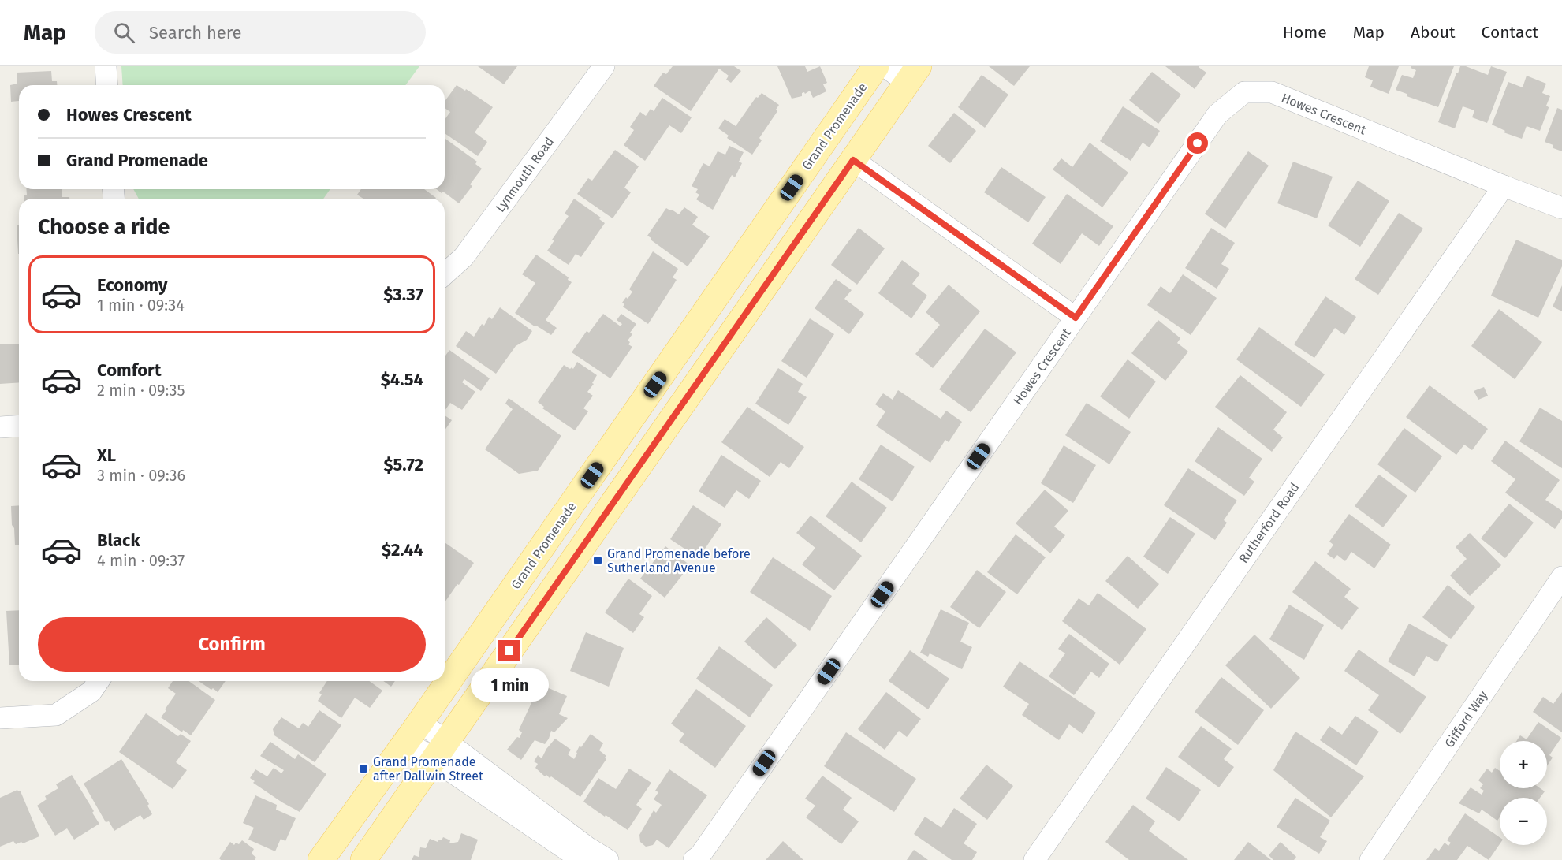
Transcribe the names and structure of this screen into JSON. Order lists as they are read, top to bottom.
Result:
{
  "streets": {
    "main road": ["Grand Promenade"],
    "street": [
      "Howes Crescent",
      "Lynmouth Road",
      "Rutherford Road",
      "Gifford Way"
    ]
  },
  "crossings": [
    ["Howes Crescent", "Rutherford Road"]
  ],
  "places": {
    "transit": ["Grand Promenade before Sutherland Avenue", "Grand Promenade after Dallwin Street"]
  },
  "page": {
    "header": "Map",
    "search": "Search here",
    "nav": [
      "Home",
      "Map",
      "About",
      "Contact"
    ],
    "banner": ["Howes Crescent", "Grand Promenade"],
    "heading": "Choose a ride",
    "list": [
      {
        "name": "Economy",
        "note": "1 min · 09:34",
        "value": "$3.37"
      },
      {
        "name": "Comfort",
        "note": "2 min · 09:35",
        "value": "$4.54"
      },
      {
        "name": "XL",
        "note": "3 min · 09:36",
        "value": "$5.72"
      },
      {
        "name": "Black",
        "note": "4 min · 09:37",
        "value": "$2.44"
      }
    ],
    "buttons": "Confirm",
    "bubble": "1 min",
    "map_buttons": ["+", "−"]
  }
}
